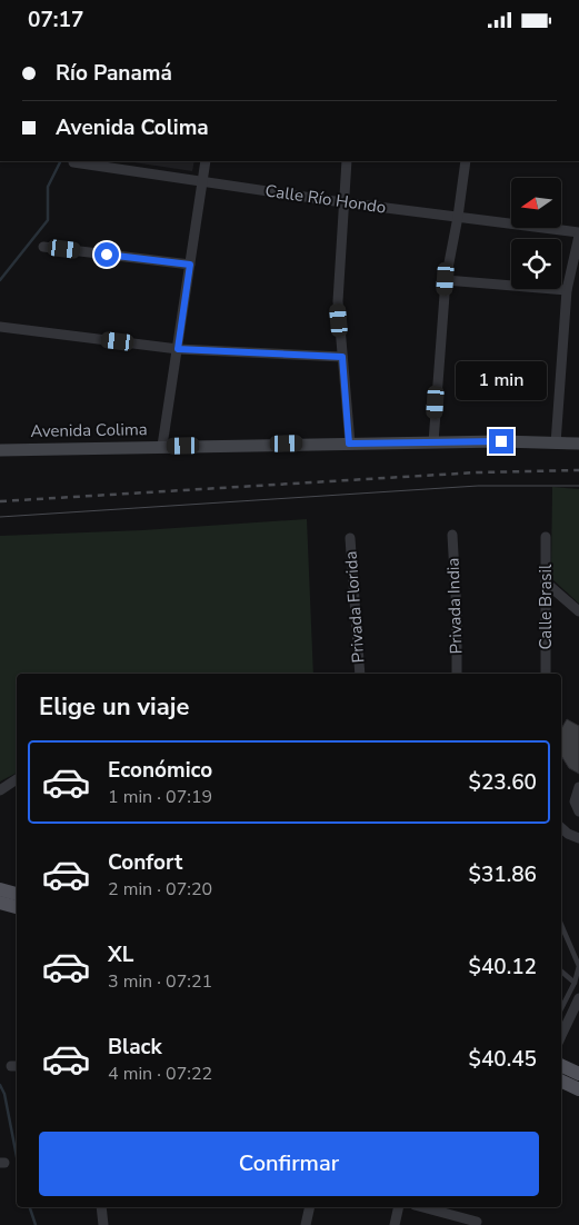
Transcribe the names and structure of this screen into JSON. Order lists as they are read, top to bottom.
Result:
{
  "streets": {
    "street": [
      "Calle Río Hondo",
      "Avenida Colima",
      "Privada India",
      "Privada Florida",
      "Calle Brasil"
    ]
  },
  "north": "left",
  "page": {
    "status": "07:17",
    "banner": ["Río Panamá", "Avenida Colima"],
    "bubble": "1 min",
    "heading": "Elige un viaje",
    "list": [
      {
        "name": "Económico",
        "note": "1 min · 07:19",
        "value": "$23.60"
      },
      {
        "name": "Confort",
        "note": "2 min · 07:20",
        "value": "$31.86"
      },
      {
        "name": "XL",
        "note": "3 min · 07:21",
        "value": "$40.12"
      },
      {
        "name": "Black",
        "note": "4 min · 07:22",
        "value": "$40.45"
      }
    ],
    "buttons": "Confirmar"
  }
}
